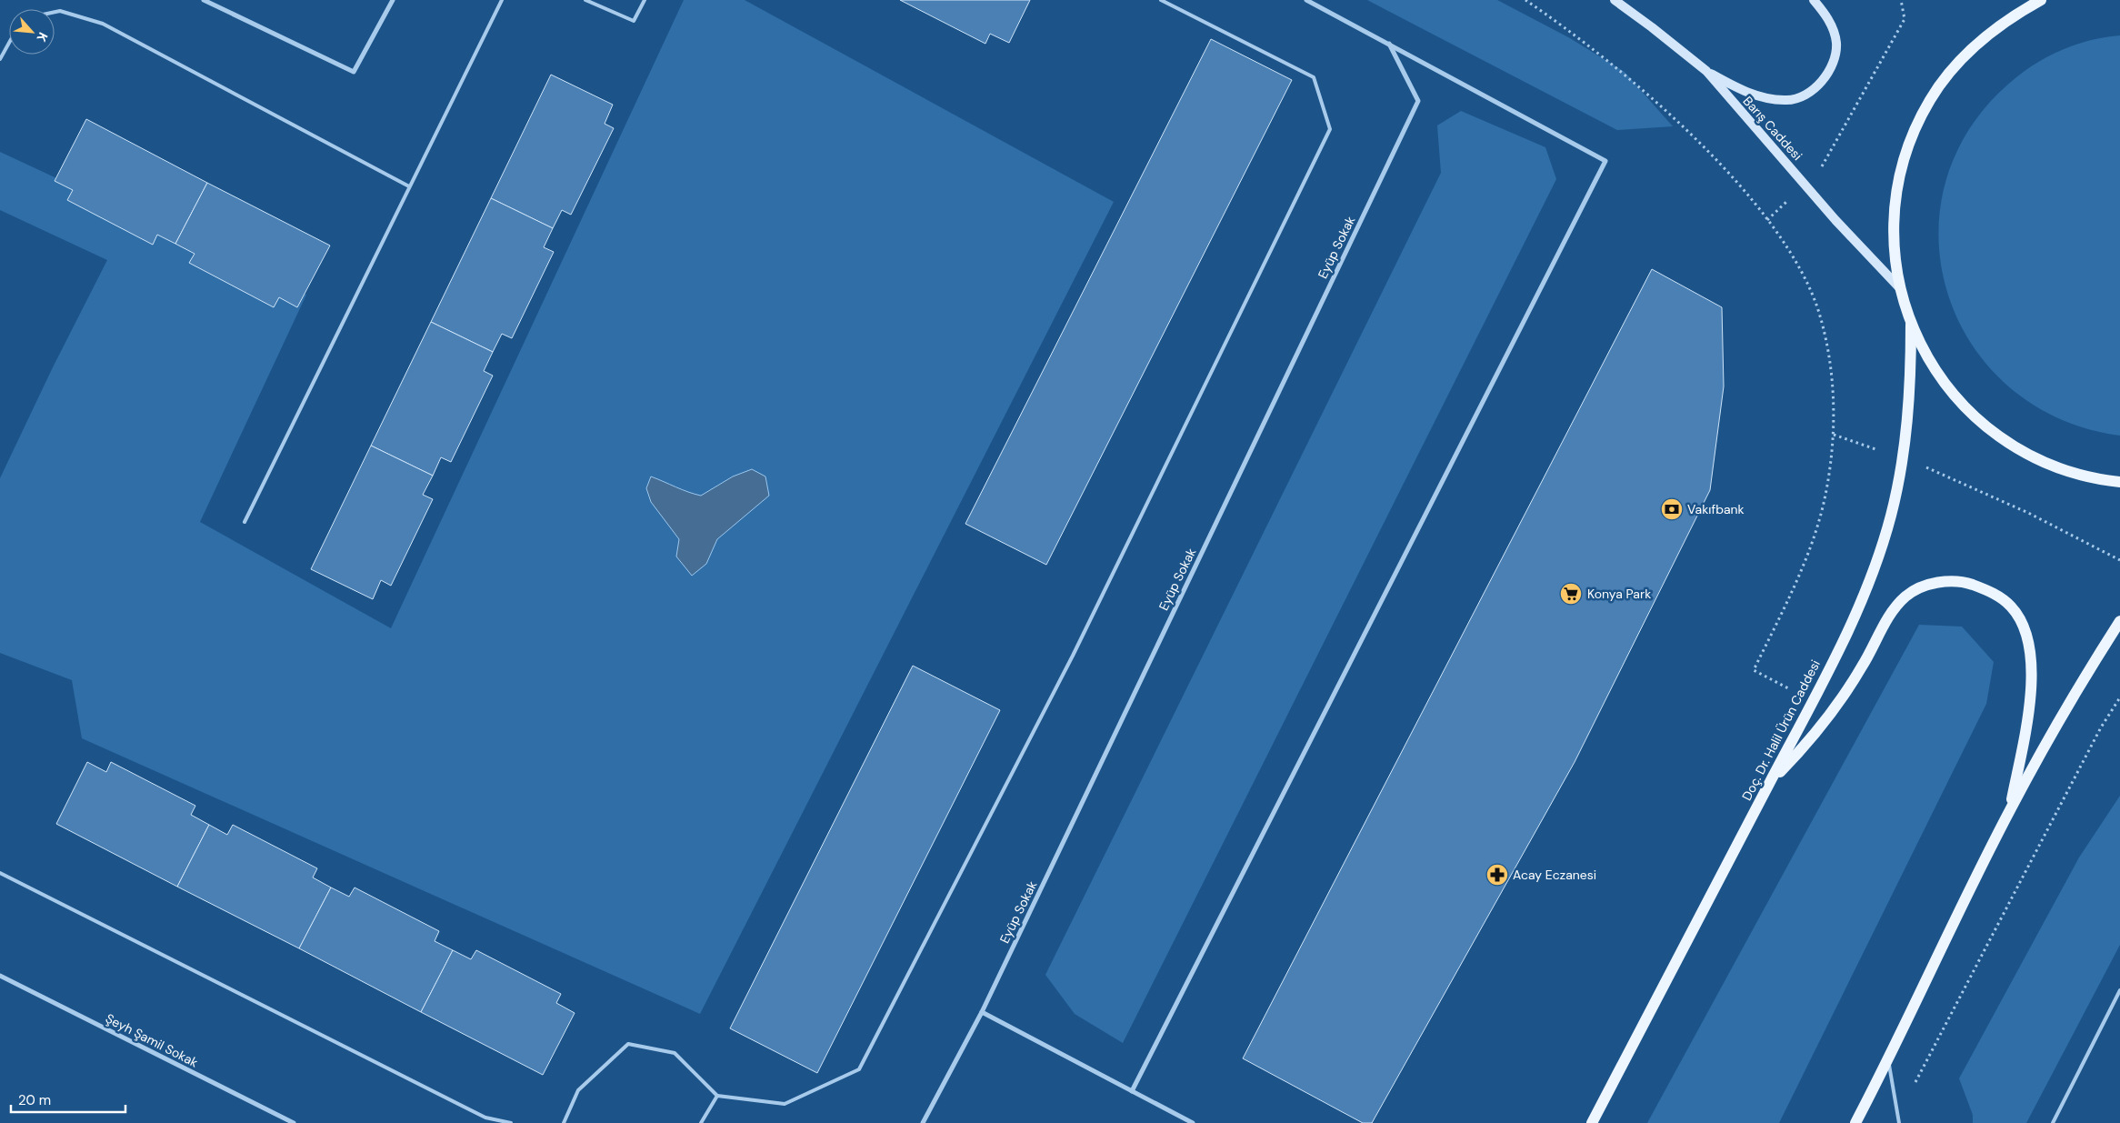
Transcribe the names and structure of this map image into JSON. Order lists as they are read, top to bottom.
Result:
{
  "streets": {
    "main road": ["Barış Caddesi", "Doç. Dr. Halil Ürün Caddesi"],
    "street": ["Eyüp Sokak", "Şeyh Şamil Sokak"]
  },
  "places": {
    "bank": ["Vakıfbank"],
    "supermarket": ["Konya Park"],
    "pharmacy": ["Acay Eczanesi"]
  },
  "scale_bar": "20 m",
  "north": "bottom right"
}
